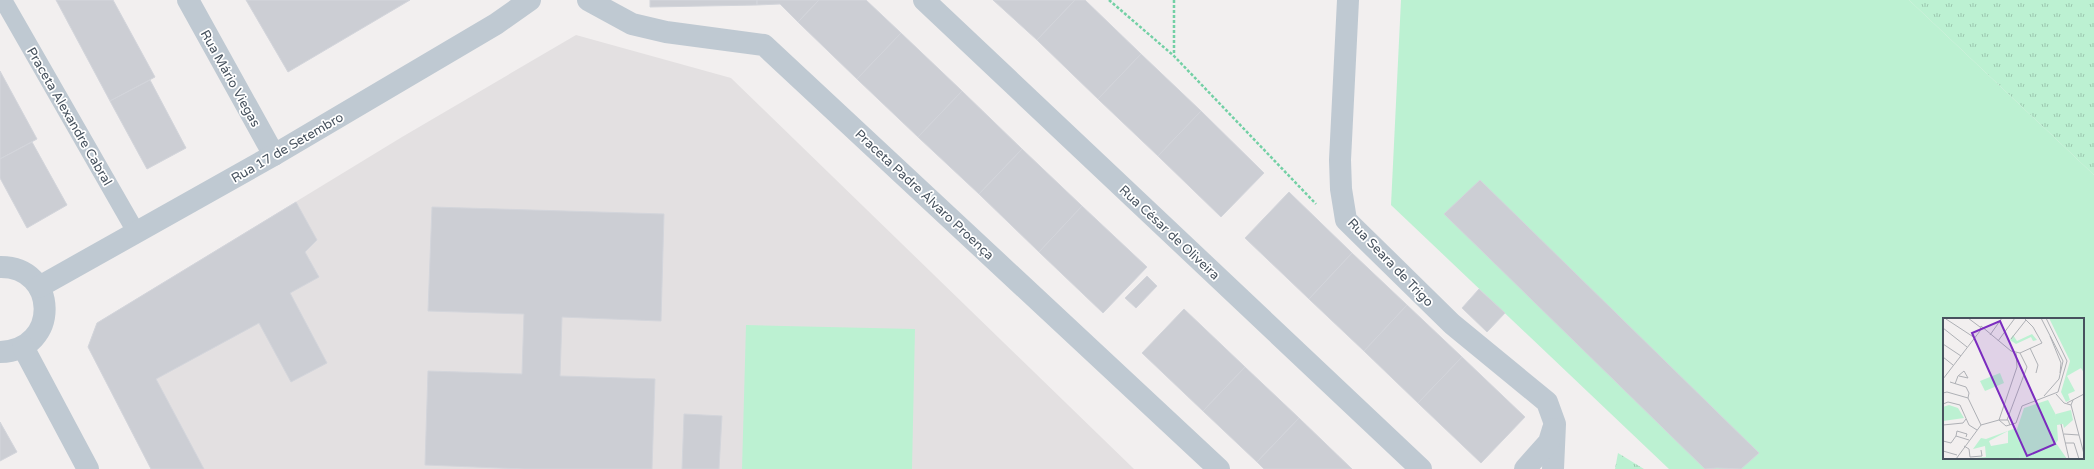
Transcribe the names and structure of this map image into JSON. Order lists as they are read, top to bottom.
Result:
{
  "streets": {
    "street": [
      "Rua Mário Viegas",
      "Praceta Alexandre Cabral",
      "Rua 17 de Setembro",
      "Praceta Padre Álvaro Proença",
      "Rua César de Oliveira",
      "Rua Seara de Trigo"
    ]
  },
  "crossings": [
    ["Rua Mário Viegas", "Rua 17 de Setembro"],
    ["Praceta Alexandre Cabral", "Rua 17 de Setembro"]
  ]
}
